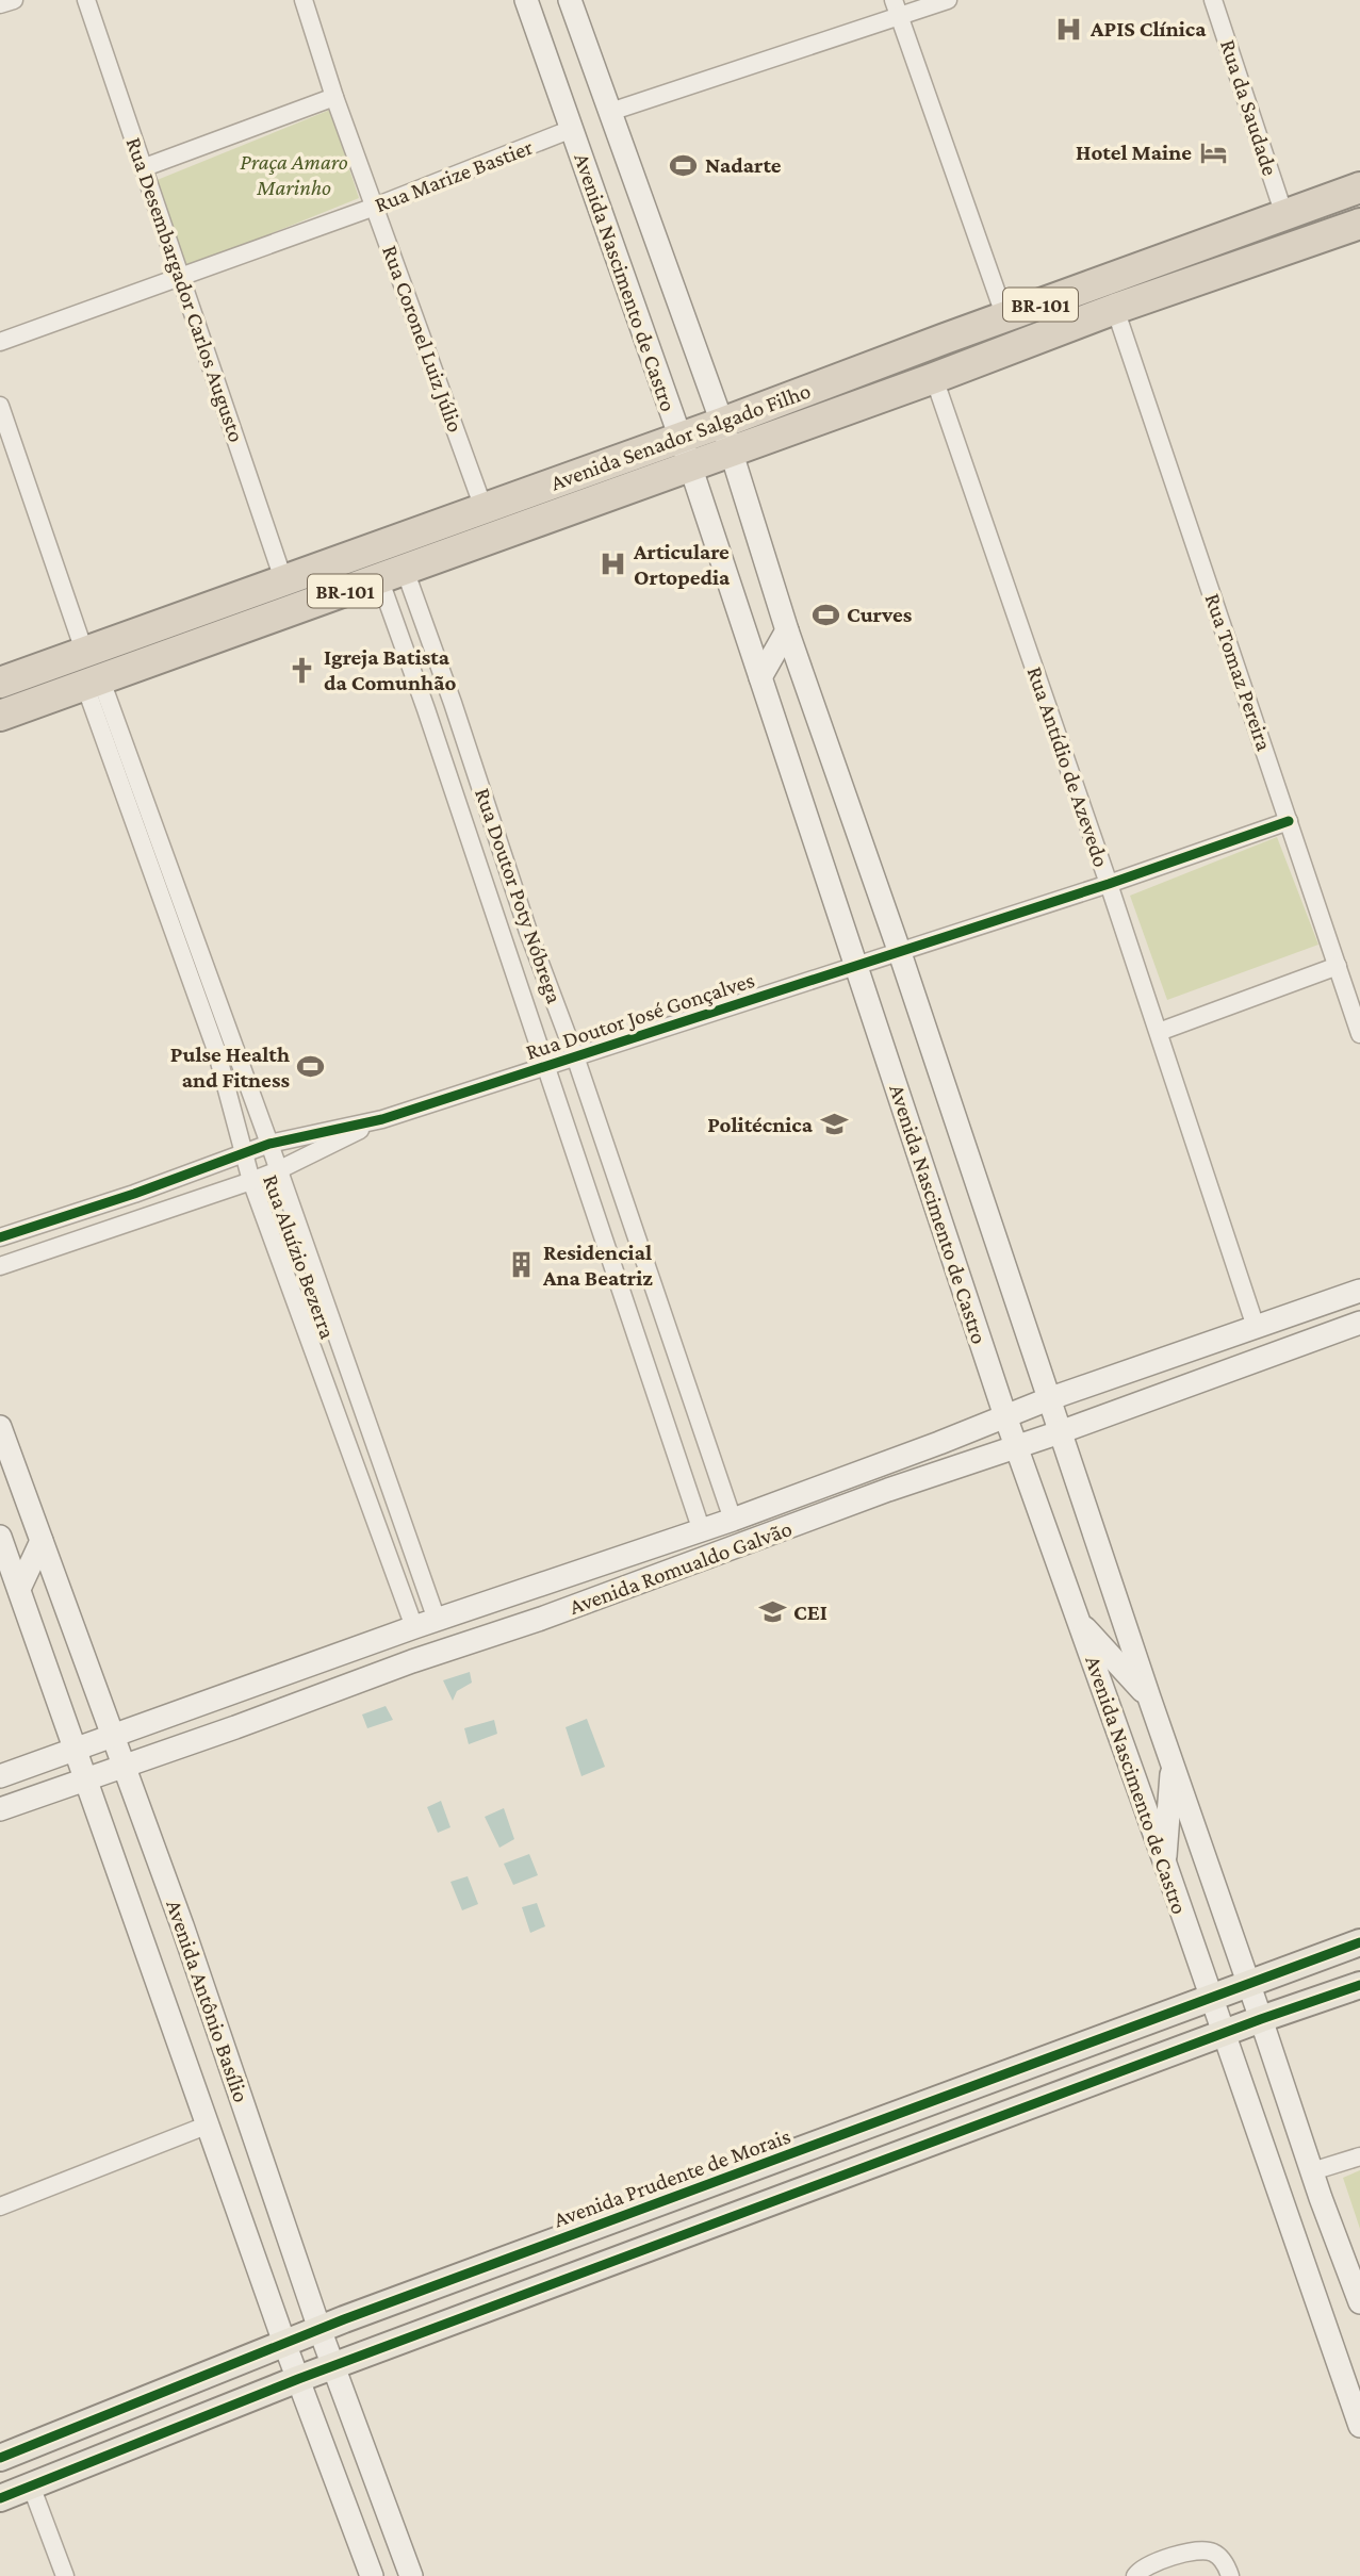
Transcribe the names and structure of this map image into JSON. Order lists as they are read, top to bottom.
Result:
{
  "streets": {
    "highway": ["BR-101", "Avenida Senador Salgado Filho"],
    "main road": [
      "Avenida Nascimento de Castro",
      "Avenida Romualdo Galvão",
      "Avenida Antônio Basílio",
      "Avenida Prudente de Morais"
    ],
    "street": [
      "Rua da Saudade",
      "Rua Marize Bastier",
      "Rua Desembargador Carlos Augusto",
      "Rua Coronel Luiz Júlio",
      "Rua Tomaz Pereira",
      "Rua Antídio de Azevedo",
      "Rua Doutor Poty Nóbrega",
      "Rua Doutor José Gonçalves",
      "Rua Aluízio Bezerra"
    ]
  },
  "crossings": [
    ["Rua da Saudade", "Avenida Senador Salgado Filho"],
    ["Rua Marize Bastier", "Avenida Nascimento de Castro"],
    ["Rua Marize Bastier", "Rua Desembargador Carlos Augusto"],
    ["Rua Marize Bastier", "Rua Coronel Luiz Júlio"],
    ["Avenida Nascimento de Castro", "Avenida Senador Salgado Filho"],
    ["Avenida Nascimento de Castro", "Rua Doutor José Gonçalves"],
    ["Avenida Nascimento de Castro", "Avenida Romualdo Galvão"],
    ["Avenida Nascimento de Castro", "Avenida Prudente de Morais"],
    ["Rua Desembargador Carlos Augusto", "Avenida Senador Salgado Filho"],
    ["Rua Coronel Luiz Júlio", "Avenida Senador Salgado Filho"],
    ["Avenida Senador Salgado Filho", "Rua Tomaz Pereira"],
    ["Avenida Senador Salgado Filho", "Rua Antídio de Azevedo"],
    ["Avenida Senador Salgado Filho", "Rua Doutor Poty Nóbrega"],
    ["Avenida Senador Salgado Filho", "Rua Aluízio Bezerra"],
    ["Rua Tomaz Pereira", "Rua Doutor José Gonçalves"],
    ["Rua Antídio de Azevedo", "Rua Doutor José Gonçalves"],
    ["Rua Antídio de Azevedo", "Avenida Romualdo Galvão"],
    ["Rua Doutor Poty Nóbrega", "Rua Doutor José Gonçalves"],
    ["Rua Doutor Poty Nóbrega", "Avenida Romualdo Galvão"],
    ["Rua Doutor José Gonçalves", "Rua Aluízio Bezerra"],
    ["Rua Aluízio Bezerra", "Avenida Romualdo Galvão"],
    ["Avenida Romualdo Galvão", "Avenida Antônio Basílio"],
    ["Avenida Antônio Basílio", "Avenida Prudente de Morais"]
  ],
  "parks": ["Praça Amaro Marinho"],
  "places": {
    "hospital": ["APIS Clínica", "Articulare Ortopedia"],
    "hotel": ["Hotel Maine"],
    "sports": ["Nadarte", "Curves", "Pulse Health and Fitness"],
    "church": ["Igreja Batista da Comunhão"],
    "school or university": ["Politécnica", "CEI"],
    "building": ["Residencial Ana Beatriz"]
  }
}
